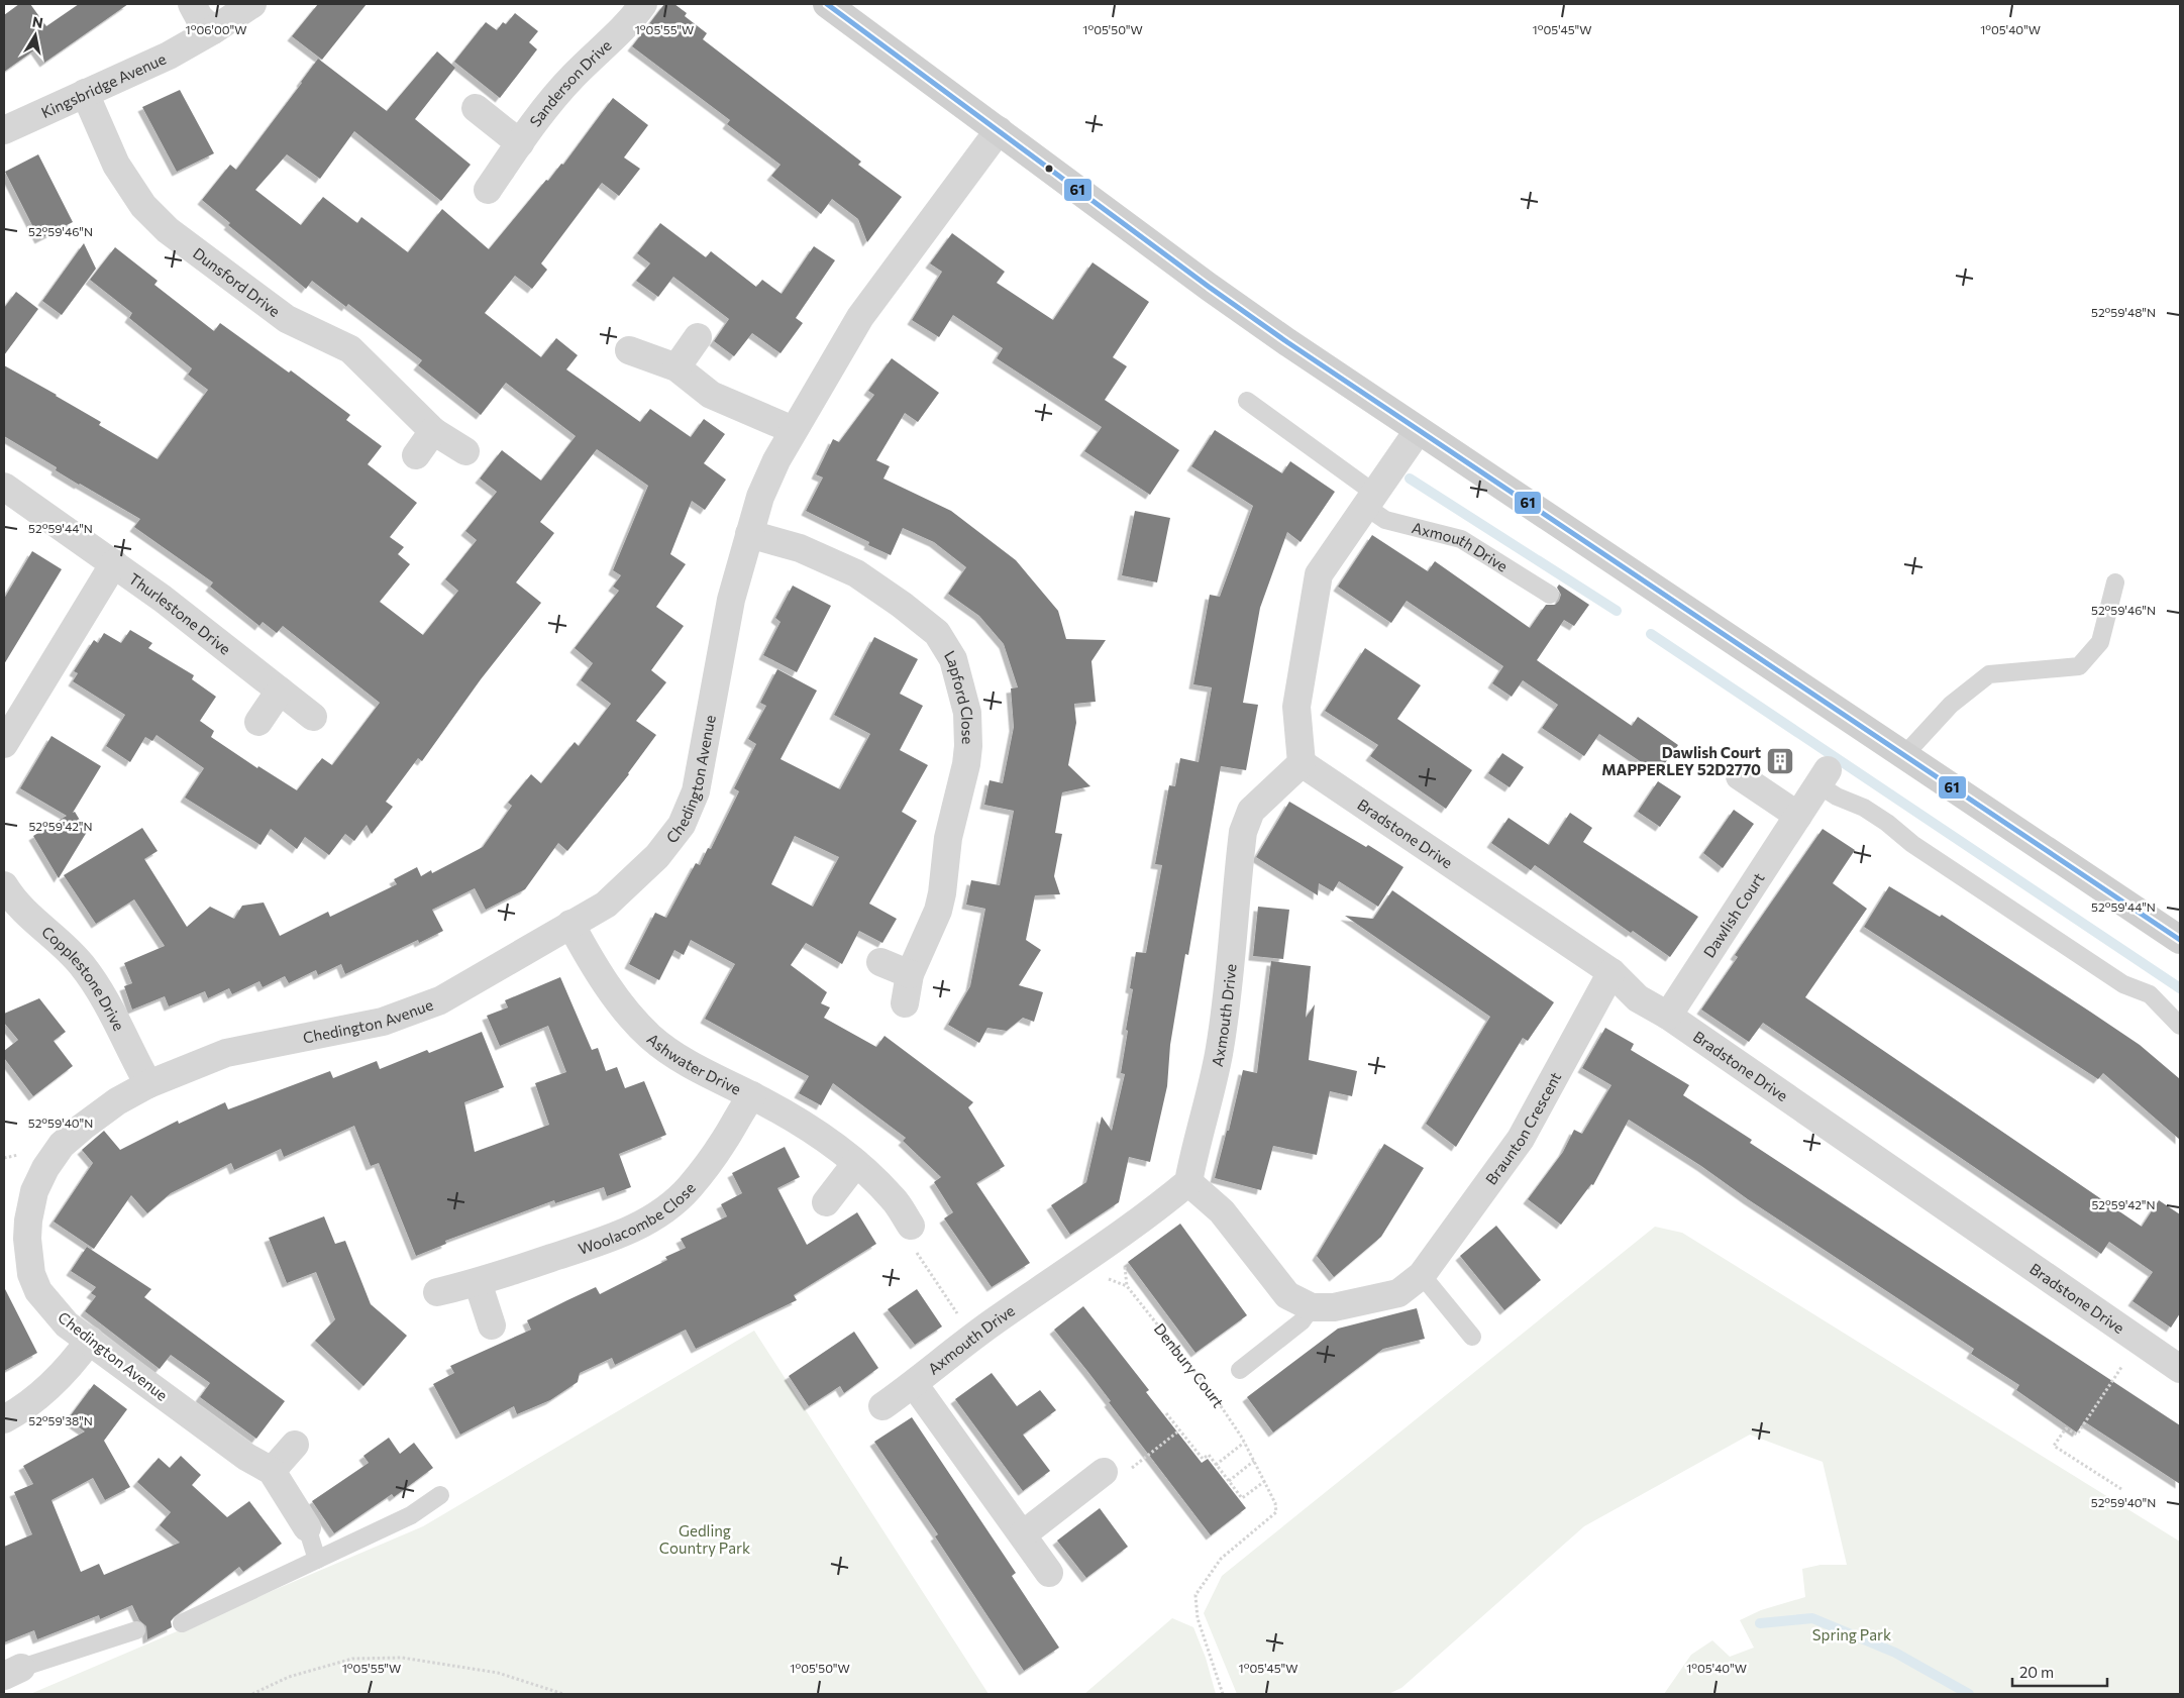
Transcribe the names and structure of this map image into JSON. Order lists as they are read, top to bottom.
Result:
{
  "streets": {
    "street": [
      "Kingsbridge Avenue",
      "Sanderson Drive",
      "Dunsford Drive",
      "Axmouth Drive",
      "Thurlestone Drive",
      "Lapford Close",
      "Chedington Avenue",
      "Bradstone Drive",
      "Dawlish Court",
      "Copplestone Drive",
      "Ashwater Drive",
      "Braunton Crescent",
      "Woolacombe Close"
    ],
    "path": ["Denbury Court"]
  },
  "crossings": [
    ["Kingsbridge Avenue", "Dunsford Drive"],
    ["Axmouth Drive", "Bradstone Drive"],
    ["Axmouth Drive", "Braunton Crescent"],
    ["Axmouth Drive", "Denbury Court"],
    ["Lapford Close", "Chedington Avenue"],
    ["Chedington Avenue", "Copplestone Drive"],
    ["Chedington Avenue", "Ashwater Drive"],
    ["Bradstone Drive", "Dawlish Court"],
    ["Bradstone Drive", "Braunton Crescent"],
    ["Ashwater Drive", "Woolacombe Close"]
  ],
  "parks": ["Gedling Country Park", "Spring Park"],
  "places": {
    "building": ["Dawlish Court MAPPERLEY 52D2770"]
  },
  "lines": ["transit line 61"],
  "scale_bar": "20 m",
  "north": "top",
  "coordinates": [
    "1°05'55\"W",
    "1°05'50\"W",
    "1°05'45\"W",
    "1°05'40\"W",
    "1°06'00\"W",
    "52°59'46\"N",
    "52°59'48\"N",
    "52°59'44\"N",
    "52°59'42\"N",
    "52°59'40\"N",
    "52°59'38\"N"
  ]
}
